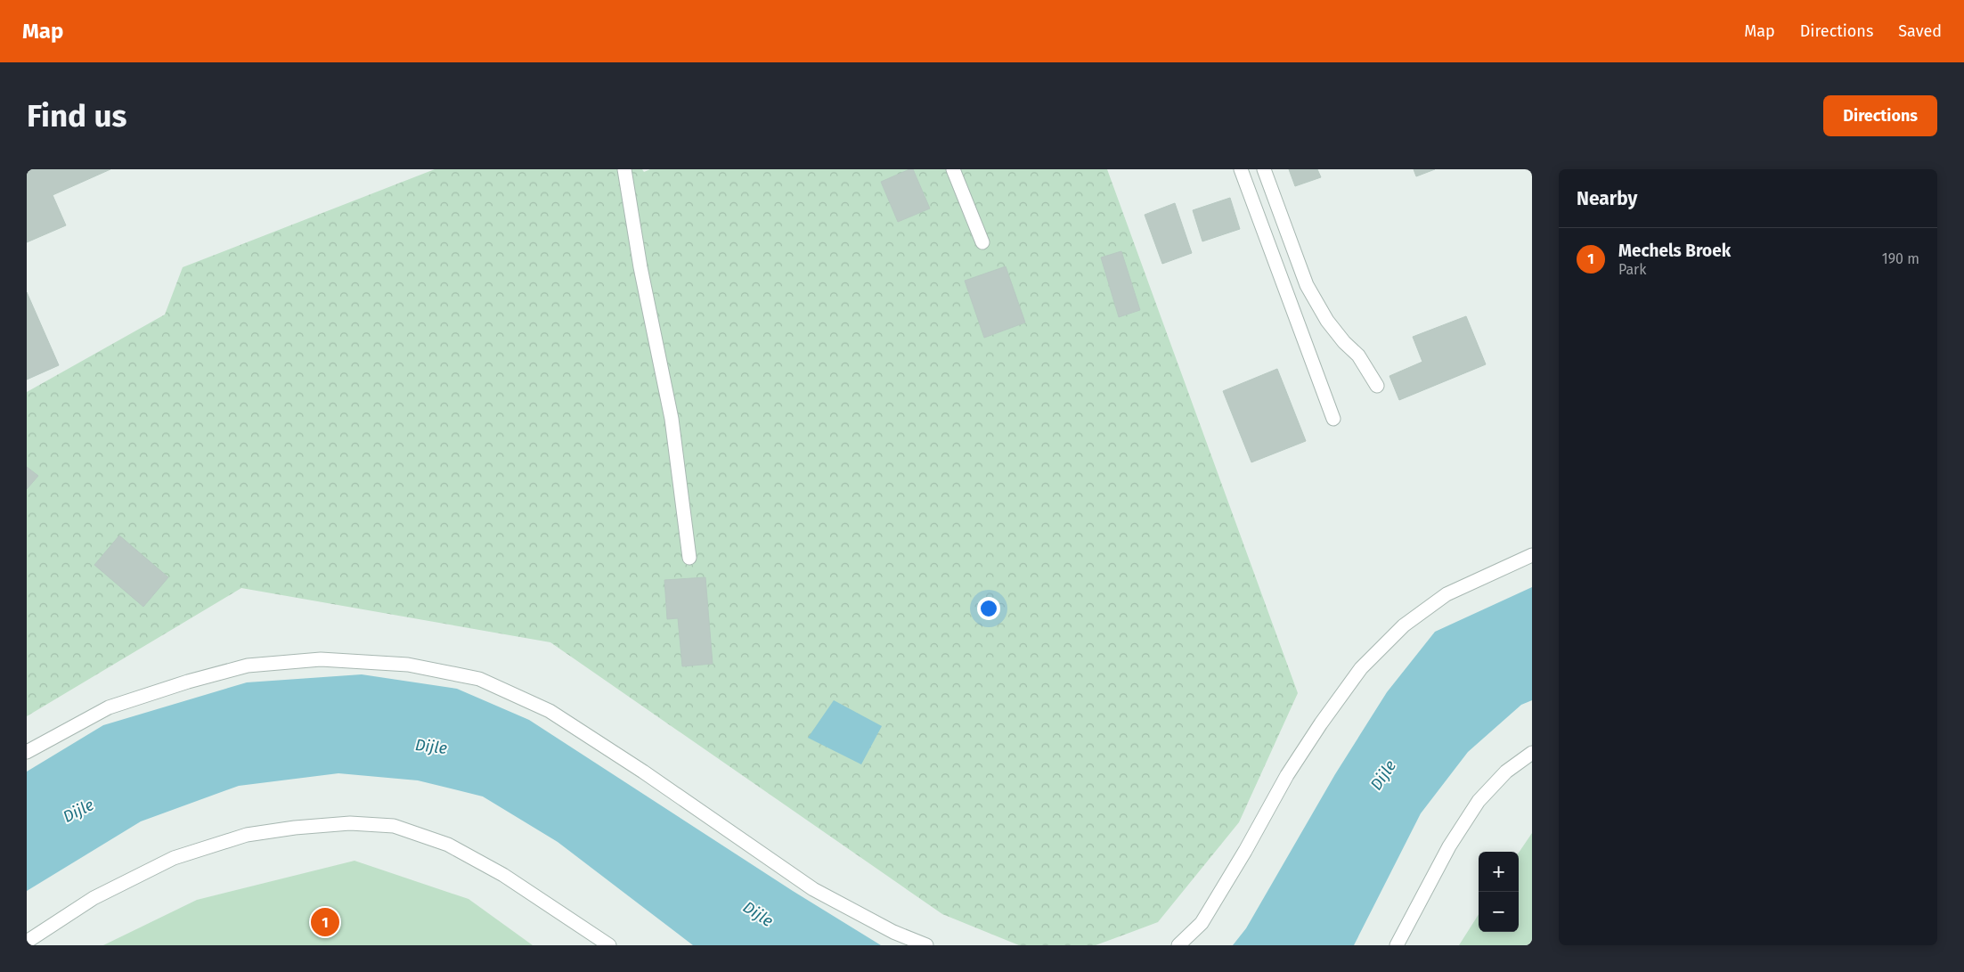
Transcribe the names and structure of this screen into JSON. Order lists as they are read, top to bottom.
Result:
{
  "water": ["Dijle"],
  "page": {
    "header": "Map",
    "nav": ["Map", "Directions", "Saved"],
    "buttons": "Directions",
    "title": "Find us",
    "heading": "Nearby",
    "list": [
      {
        "mark": "1",
        "name": "Mechels Broek",
        "note": "Park",
        "value": "190 m"
      }
    ],
    "map_buttons": ["+", "−"],
    "pins": "1"
  }
}
